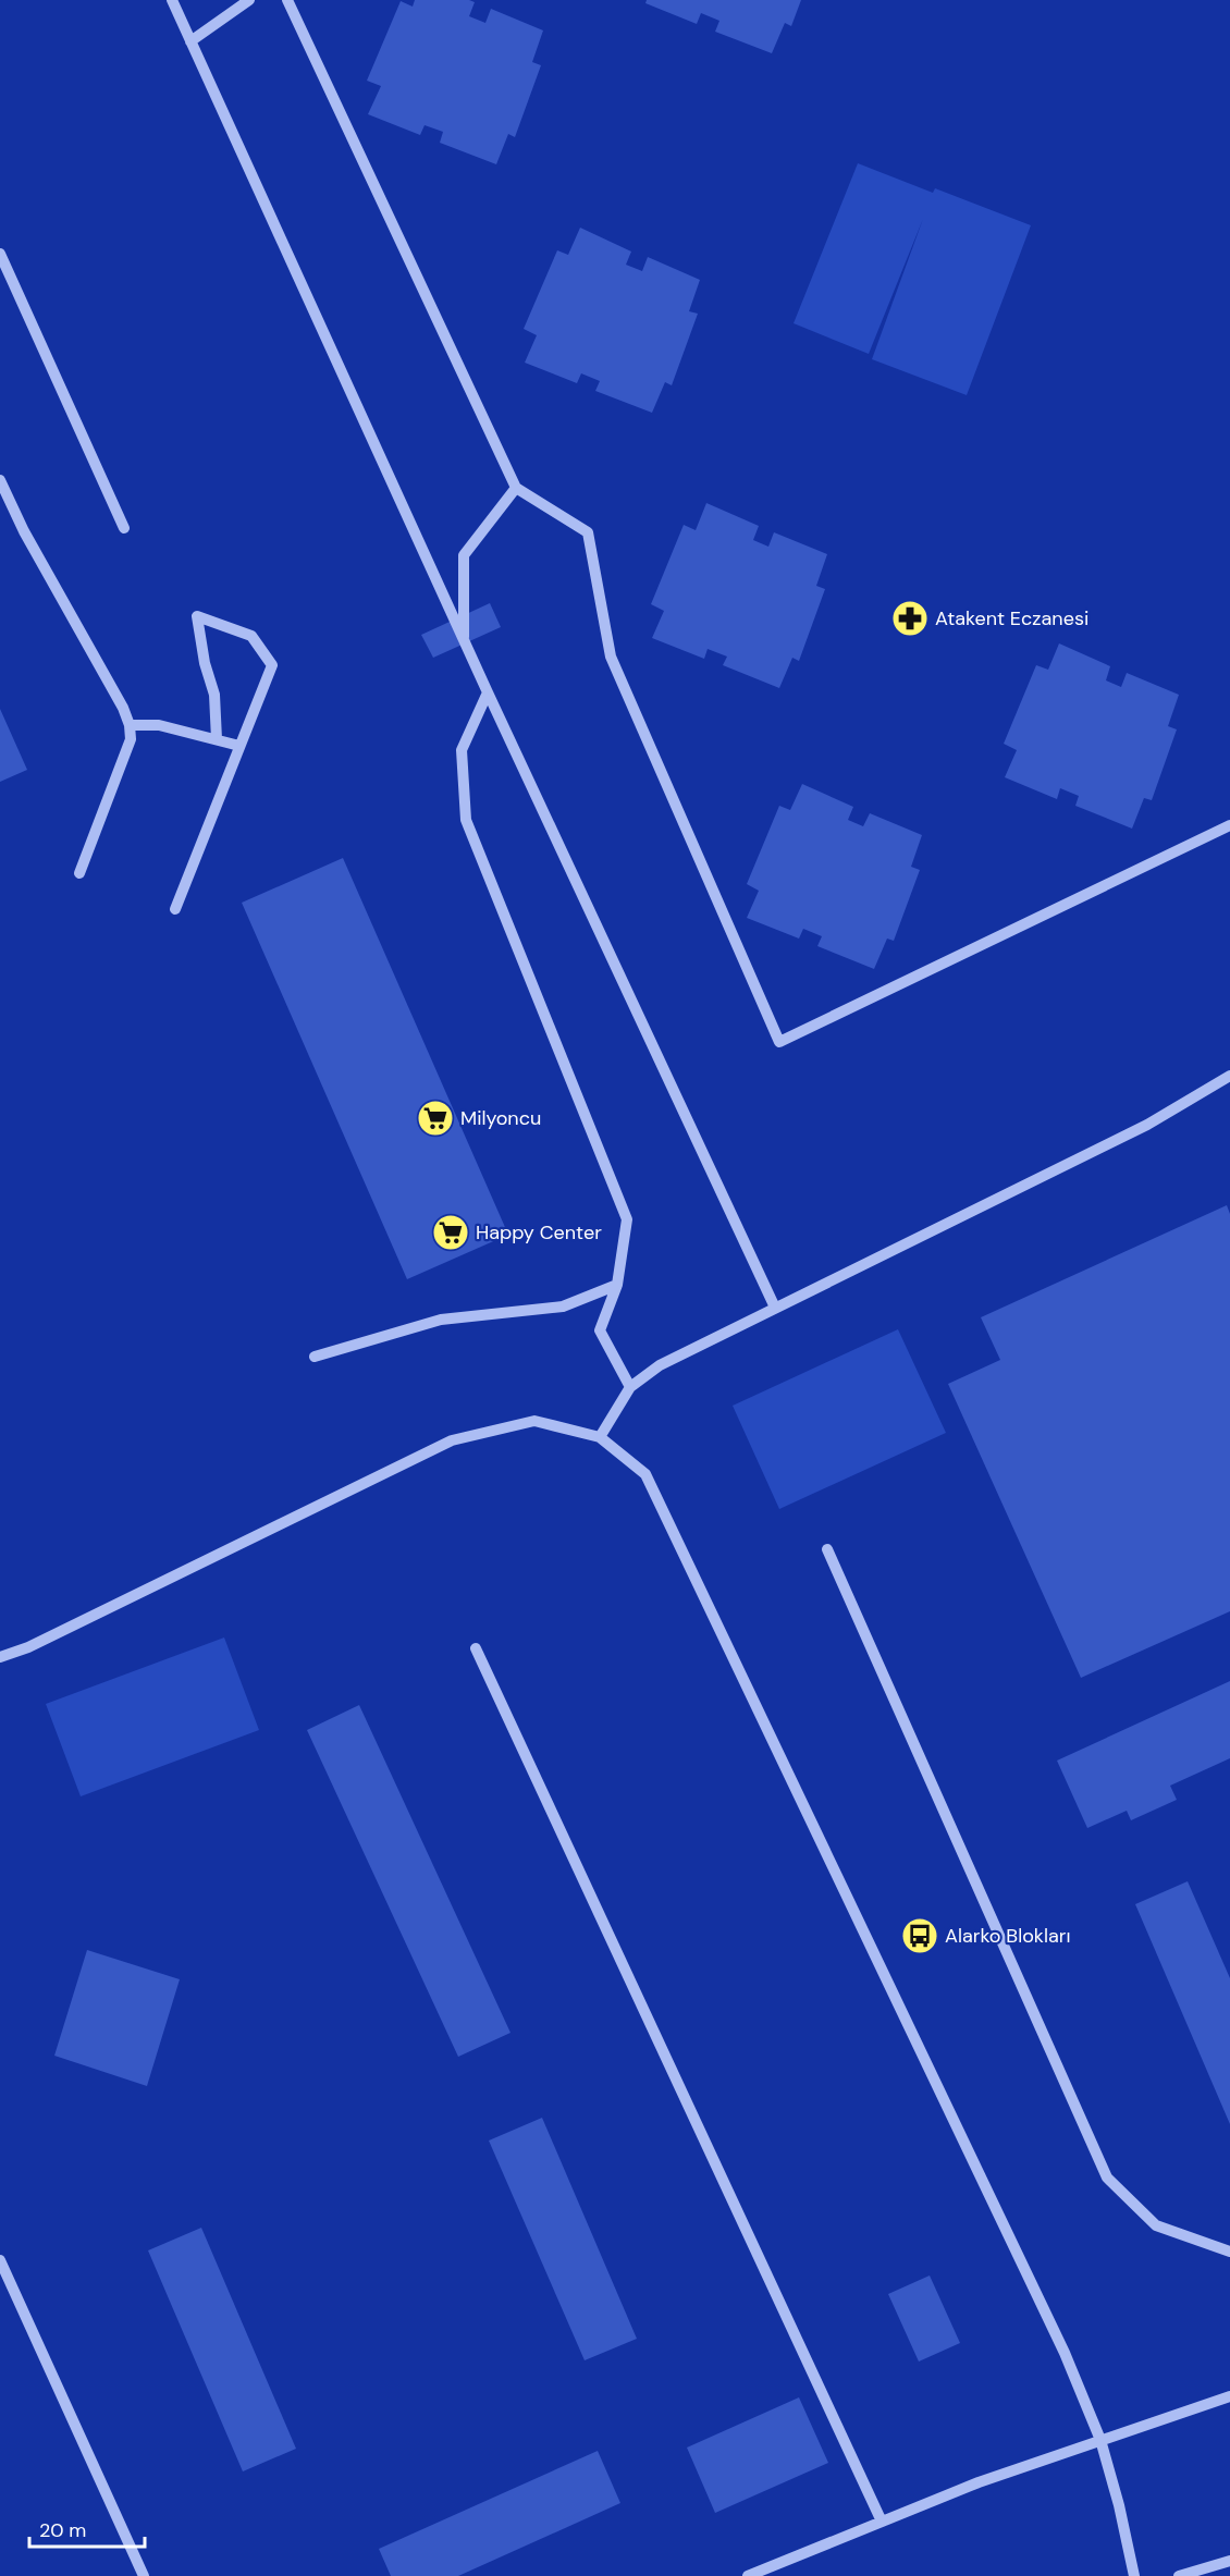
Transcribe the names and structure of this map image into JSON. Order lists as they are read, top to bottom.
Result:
{
  "places": {
    "pharmacy": ["Atakent Eczanesi"],
    "supermarket": ["Milyoncu", "Happy Center"],
    "bus stop": ["Alarko Blokları"]
  },
  "scale_bar": "20 m"
}
